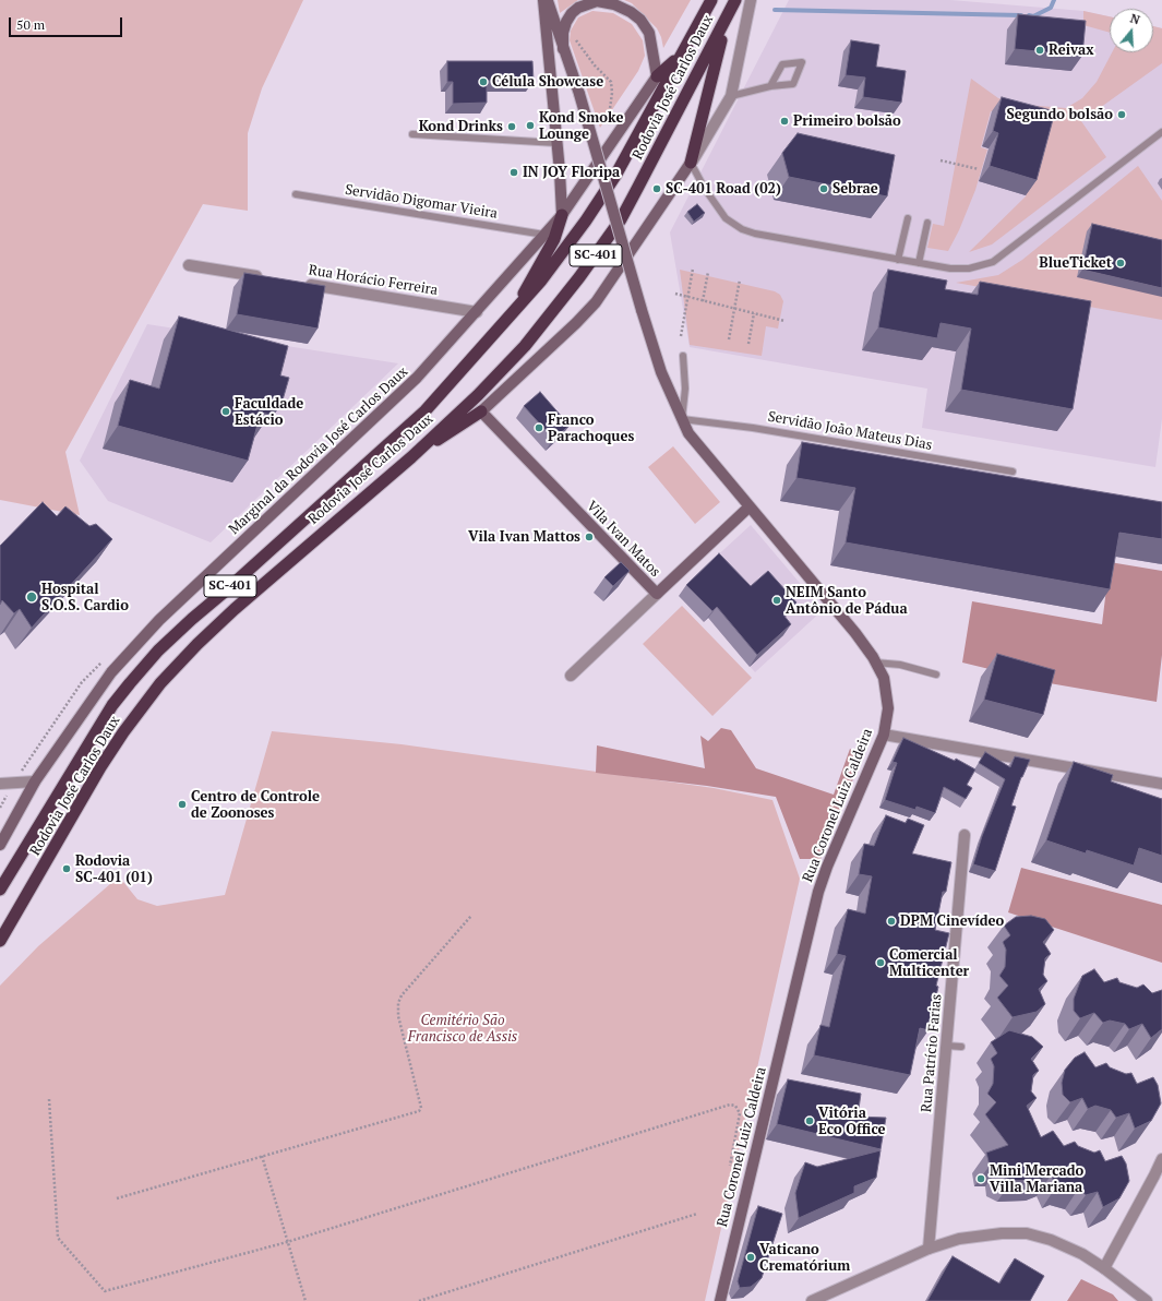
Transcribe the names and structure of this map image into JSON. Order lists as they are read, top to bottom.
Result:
{
  "streets": {
    "highway": ["Rodovia José Carlos Daux", "SC-401"],
    "main road": ["Marginal da Rodovia José Carlos Daux", "Vila Ivan Matos", "Rua Coronel Luiz Caldeira"],
    "street": ["Rua Horácio Ferreira", "Rua Patrício Farias"],
    "lane": ["Servidão Digomar Vieira", "Servidão João Mateus Dias"]
  },
  "crossings": [
    ["Servidão Digomar Vieira", "Marginal da Rodovia José Carlos Daux"],
    ["Rua Horácio Ferreira", "Marginal da Rodovia José Carlos Daux"],
    ["Servidão João Mateus Dias", "Rua Coronel Luiz Caldeira"],
    ["Vila Ivan Matos", "Rua Coronel Luiz Caldeira"]
  ],
  "parks": ["Cemitério São Francisco de Assis"],
  "places": [
    "Reivax",
    "Célula Showcase",
    "Segundo bolsão",
    "Primeiro bolsão",
    "Kond Smoke Lounge",
    "Kond Drinks",
    "IN JOY Floripa",
    "SC-401 Road (02)",
    "Sebrae",
    "BlueTicket",
    "Faculdade Estácio",
    "Franco Parachoques",
    "Vila Ivan Mattos",
    "Hospital S.O.S. Cardio",
    "NEIM Santo Antônio de Pádua",
    "Centro de Controle de Zoonoses",
    "Rodovia SC-401 (01)",
    "DPM Cinevídeo",
    "Comercial Multicenter",
    "Vitória Eco Office",
    "Mini Mercado Villa Mariana",
    "Vaticano Crematórium"
  ],
  "scale_bar": "50 m",
  "north": "top"
}
